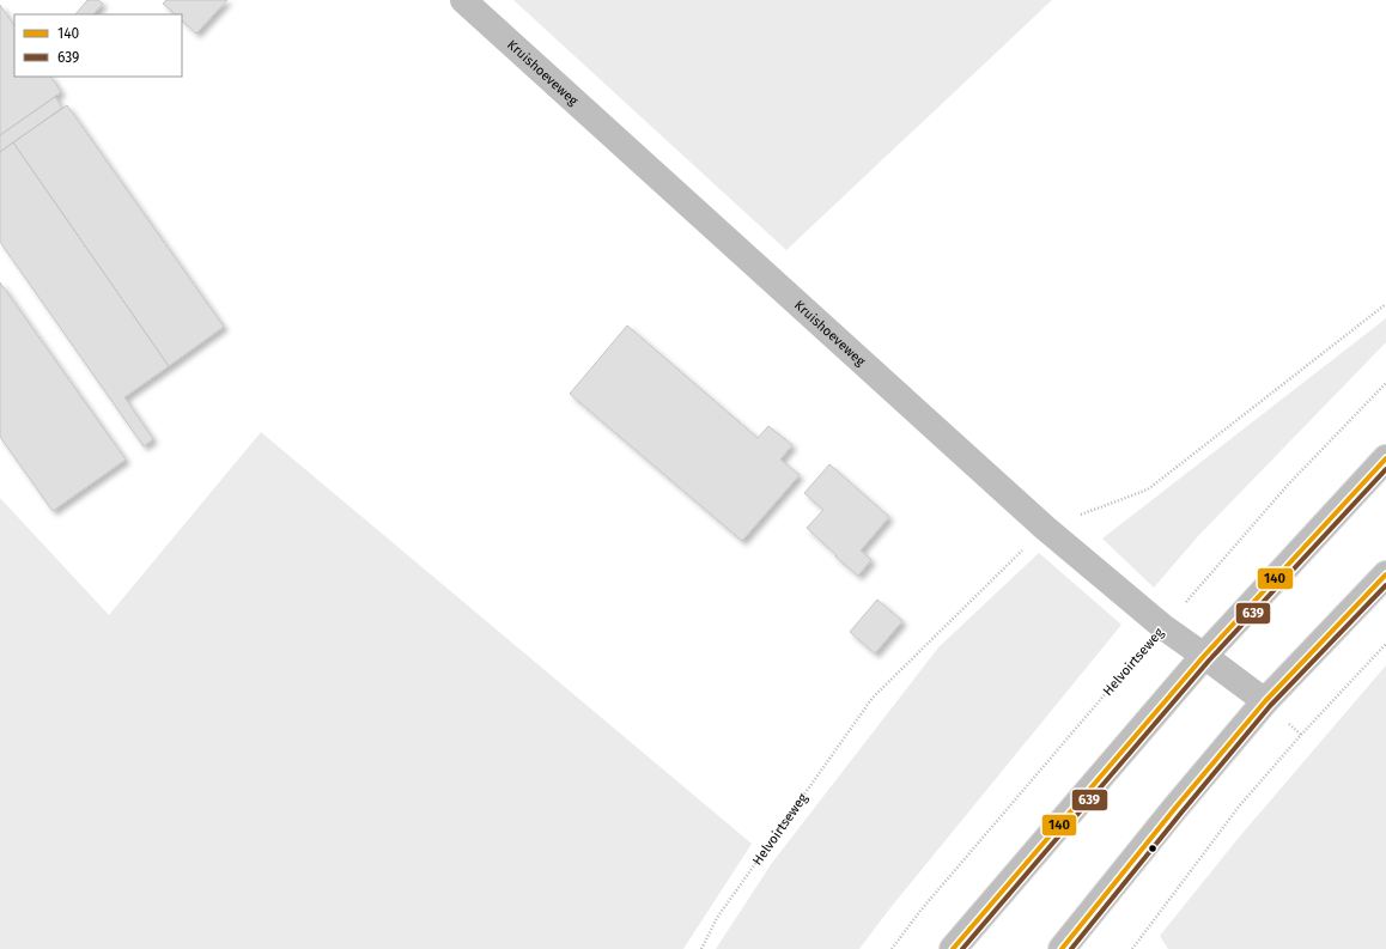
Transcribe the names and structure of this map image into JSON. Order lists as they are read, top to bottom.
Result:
{
  "streets": {
    "main road": ["Kruishoeveweg"],
    "path": ["Helvoirtseweg"]
  },
  "crossings": [
    ["Kruishoeveweg", "Helvoirtseweg"]
  ],
  "lines": ["transit line 140", "transit line 639"],
  "legend": ["140", "639"]
}
